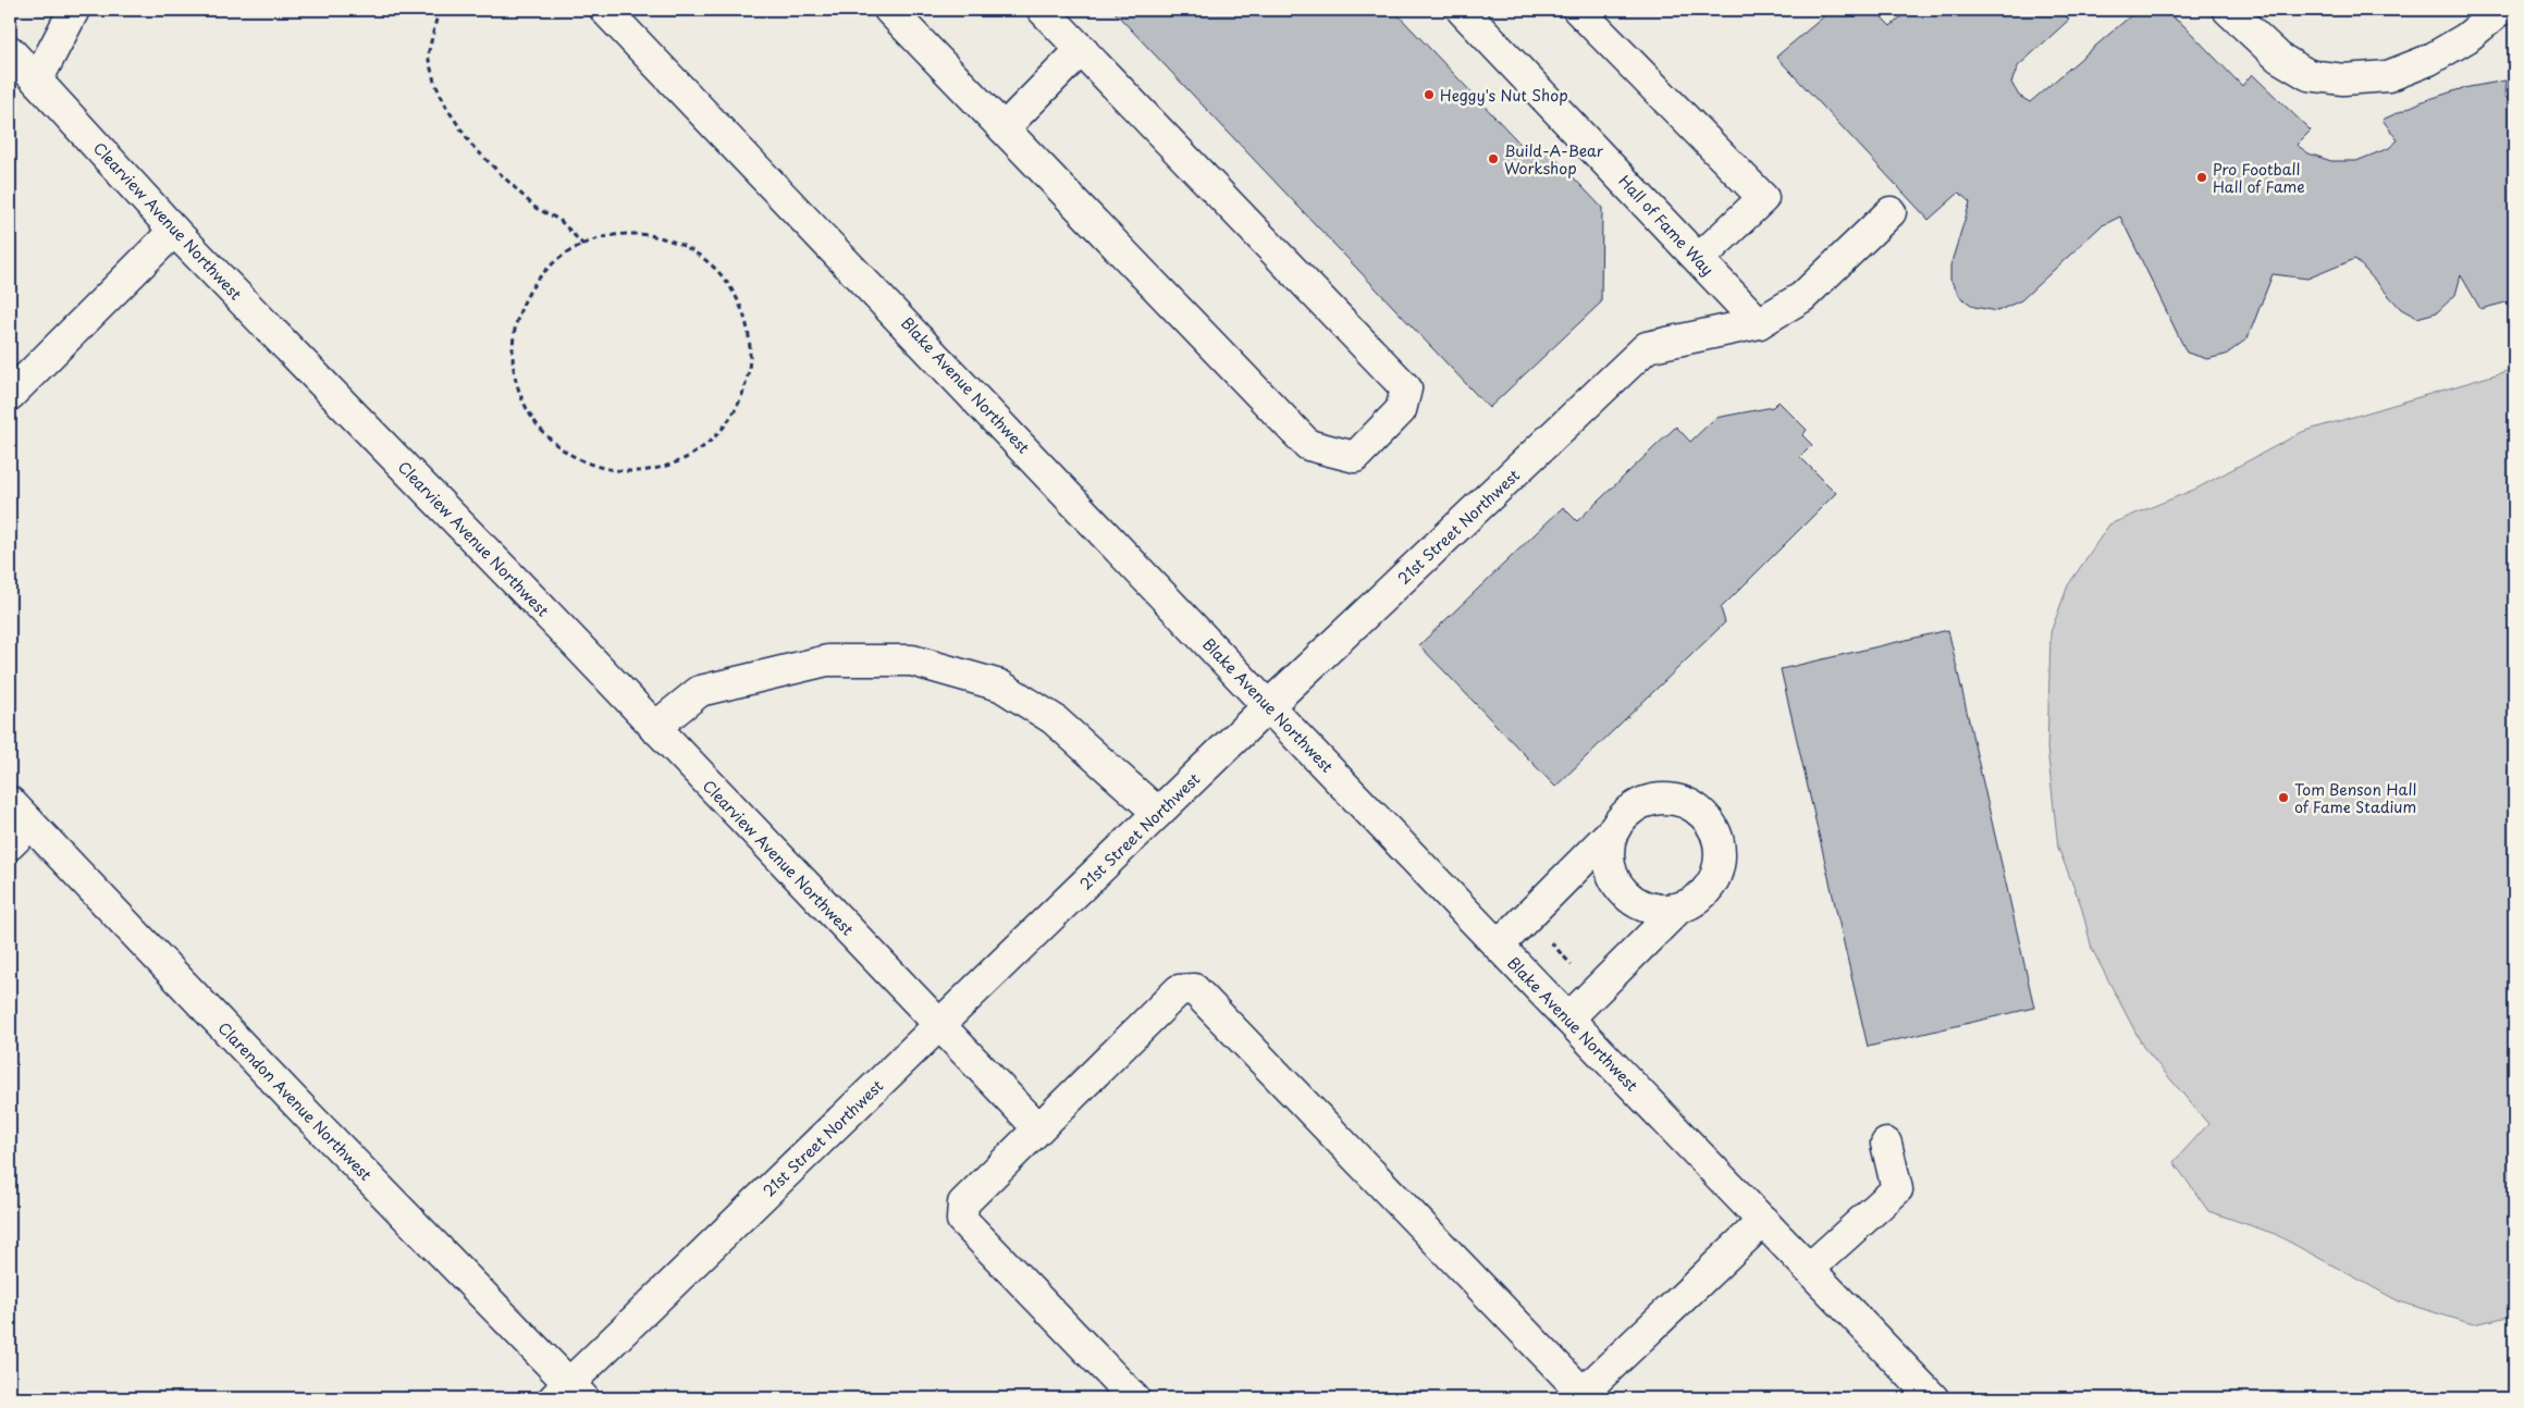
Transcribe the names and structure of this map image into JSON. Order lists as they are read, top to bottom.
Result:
{
  "streets": {
    "street": [
      "Clearview Avenue Northwest",
      "Hall of Fame Way",
      "Blake Avenue Northwest",
      "21st Street Northwest",
      "Clarendon Avenue Northwest"
    ]
  },
  "crossings": [
    ["Clearview Avenue Northwest", "21st Street Northwest"],
    ["Hall of Fame Way", "21st Street Northwest"],
    ["Blake Avenue Northwest", "21st Street Northwest"],
    ["21st Street Northwest", "Clarendon Avenue Northwest"]
  ],
  "places": [
    "Heggy's Nut Shop",
    "Build-A-Bear Workshop",
    "Pro Football Hall of Fame",
    "Tom Benson Hall of Fame Stadium"
  ]
}
